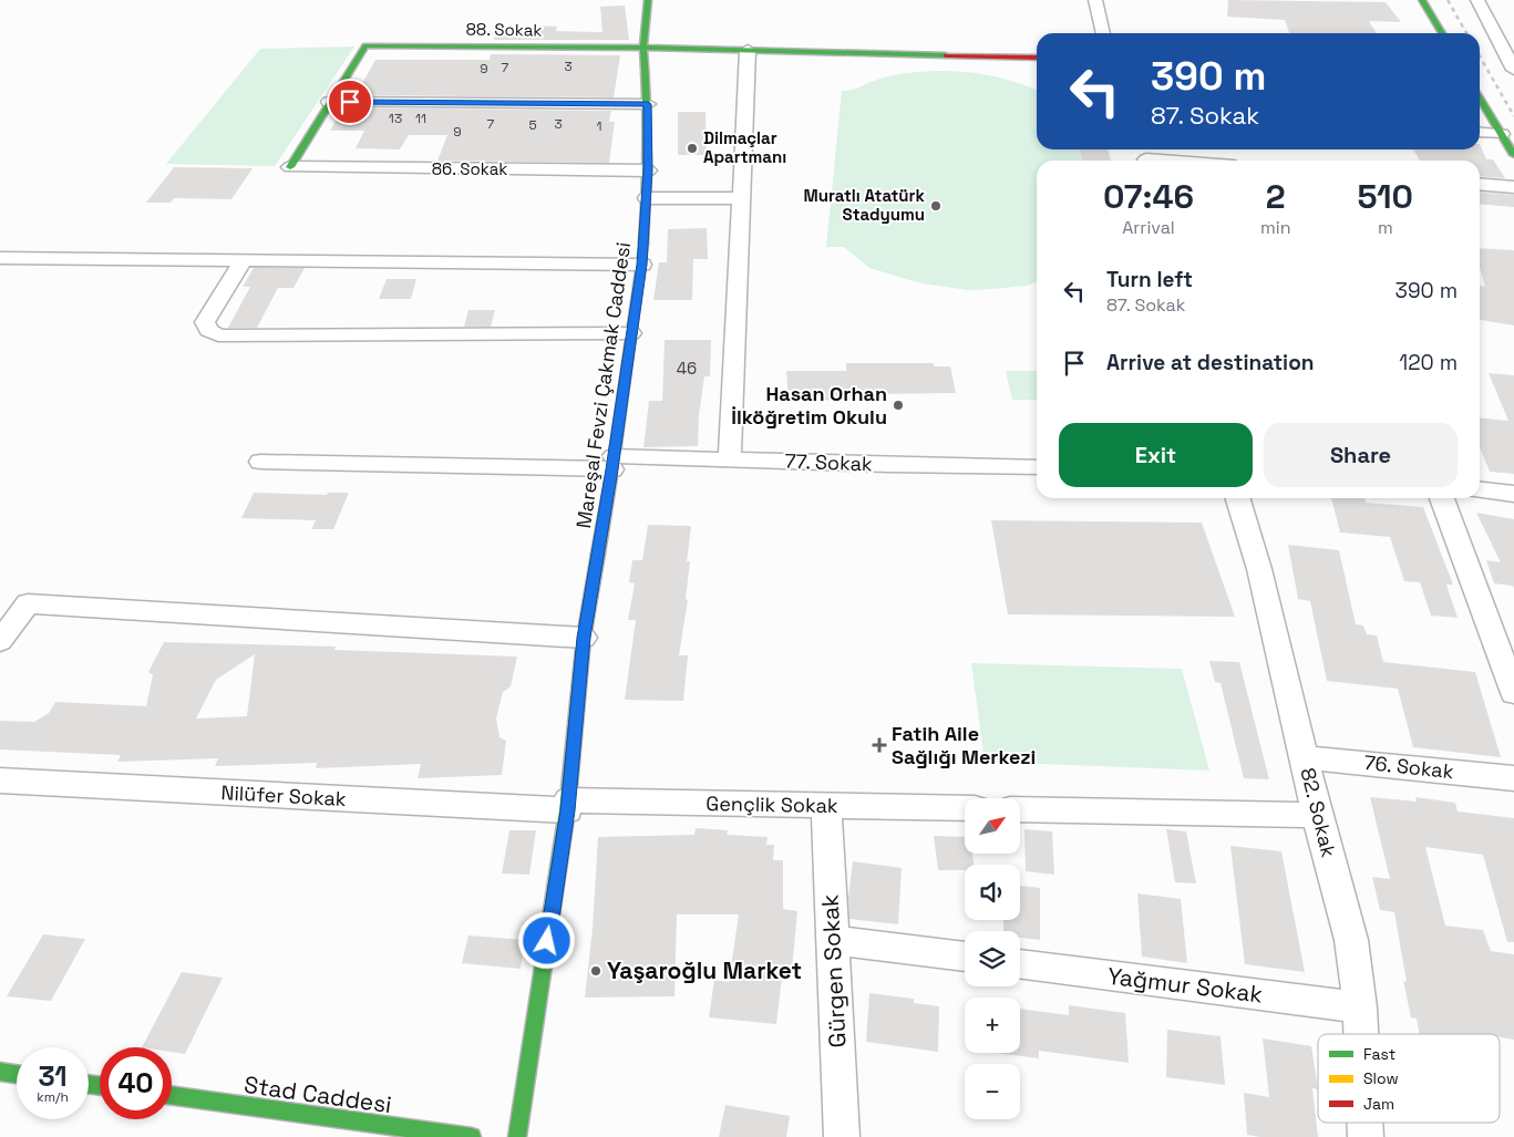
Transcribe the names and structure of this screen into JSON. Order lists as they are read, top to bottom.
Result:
{
  "streets": {
    "street": [
      "88. Sokak",
      "86. Sokak",
      "Mareşal Fevzi Çakmak Caddesi",
      "77. Sokak",
      "76. Sokak",
      "Nilüfer Sokak",
      "Gençlik Sokak",
      "82. Sokak",
      "Gürgen Sokak",
      "Yağmur Sokak",
      "Stad Caddesi"
    ]
  },
  "crossings": [
    ["88. Sokak", "Mareşal Fevzi Çakmak Caddesi"],
    ["86. Sokak", "Mareşal Fevzi Çakmak Caddesi"],
    ["Mareşal Fevzi Çakmak Caddesi", "77. Sokak"],
    ["Mareşal Fevzi Çakmak Caddesi", "Nilüfer Sokak"],
    ["Mareşal Fevzi Çakmak Caddesi", "Gençlik Sokak"],
    ["76. Sokak", "82. Sokak"],
    ["Nilüfer Sokak", "Gençlik Sokak"],
    ["Gençlik Sokak", "Gürgen Sokak"],
    ["82. Sokak", "Yağmur Sokak"]
  ],
  "places": {
    "other": [
      "Dilmaçlar Apartmanı",
      "Muratlı Atatürk Stadyumu",
      "Hasan Orhan İlköğretim Okulu",
      "Yaşaroğlu Market"
    ],
    "health": ["Fatih Aile Sağlığı Merkezi"]
  },
  "house_numbers": [
    "3",
    "7",
    "9",
    "13",
    "11",
    "7",
    "3",
    "5",
    "1",
    "9",
    "46"
  ],
  "legend": ["Fast", "Slow", "Jam"],
  "north": "top right",
  "page": {
    "turn": ["390 m", "87. Sokak"],
    "eta": [
      "07:46",
      "Arrival",
      "2",
      "min",
      "510",
      "m"
    ],
    "list": [
      {
        "name": "Turn left",
        "note": "87. Sokak",
        "value": "390 m"
      },
      {
        "name": "Arrive at destination",
        "value": "120 m"
      }
    ],
    "buttons": ["Exit", "Share"],
    "map_buttons": ["+", "−"],
    "speed": "31 km/h",
    "limit": "40"
  }
}
